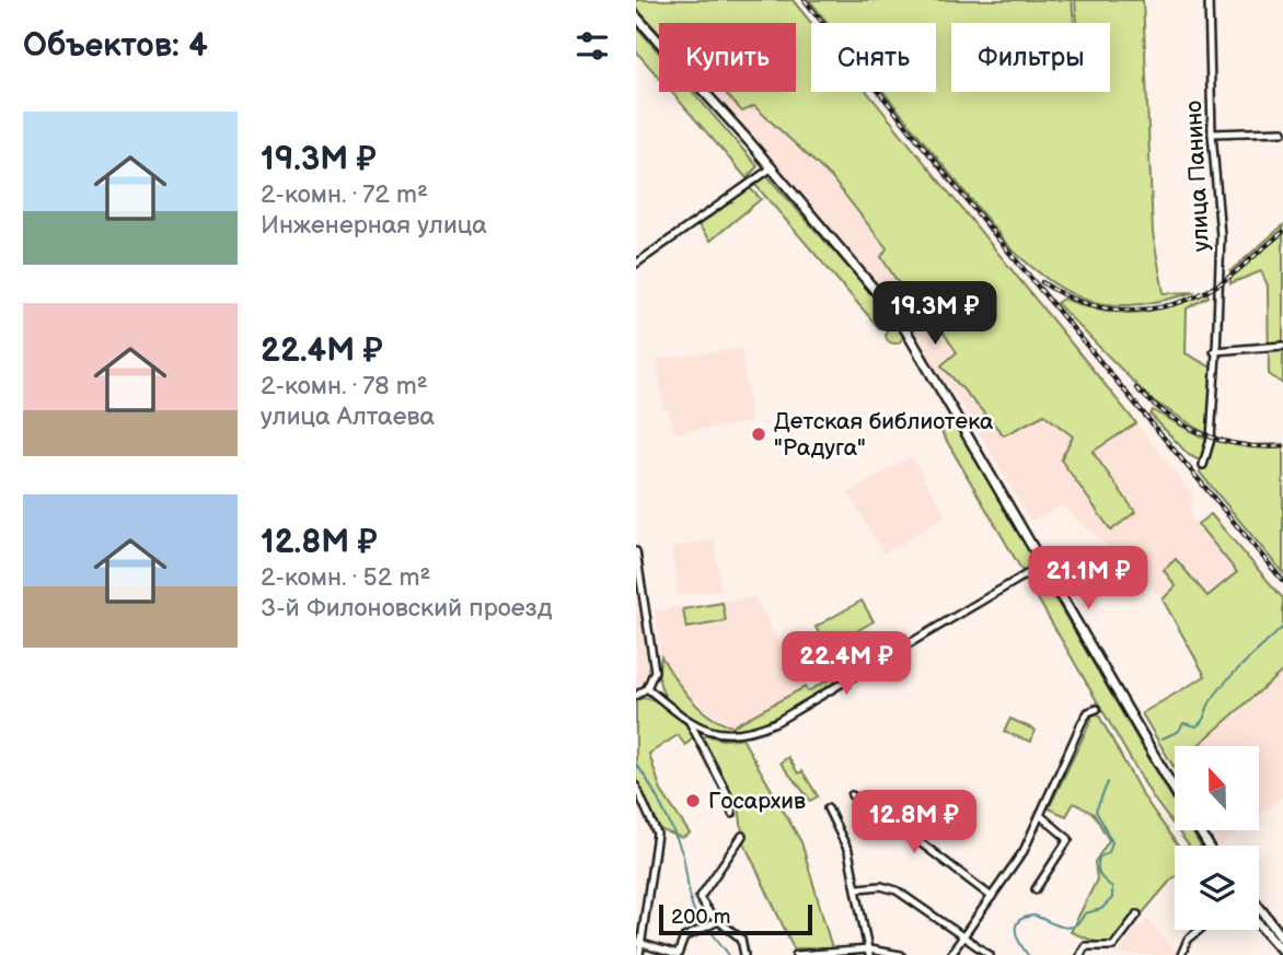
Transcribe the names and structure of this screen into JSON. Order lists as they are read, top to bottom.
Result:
{
  "streets": {
    "street": ["улица Панино"]
  },
  "places": ["Детская библиотека \"Радуга\"", "Госархив"],
  "scale_bar": "200 m",
  "north": "top",
  "page": {
    "heading": "Объектов: 4",
    "chip": ["Купить", "Снять", "Фильтры"],
    "list": [
      {
        "name": "19.3M ₽",
        "note": "2-комн. · 72 m² · Инженерная улица"
      },
      {
        "name": "22.4M ₽",
        "note": "2-комн. · 78 m² · улица Алтаева"
      },
      {
        "name": "12.8M ₽",
        "note": "2-комн. · 52 m² · 3-й Филоновский проезд"
      }
    ],
    "price": [
      "19.3M ₽",
      "21.1M ₽",
      "22.4M ₽",
      "12.8M ₽"
    ],
    "scale": "200 m"
  }
}
